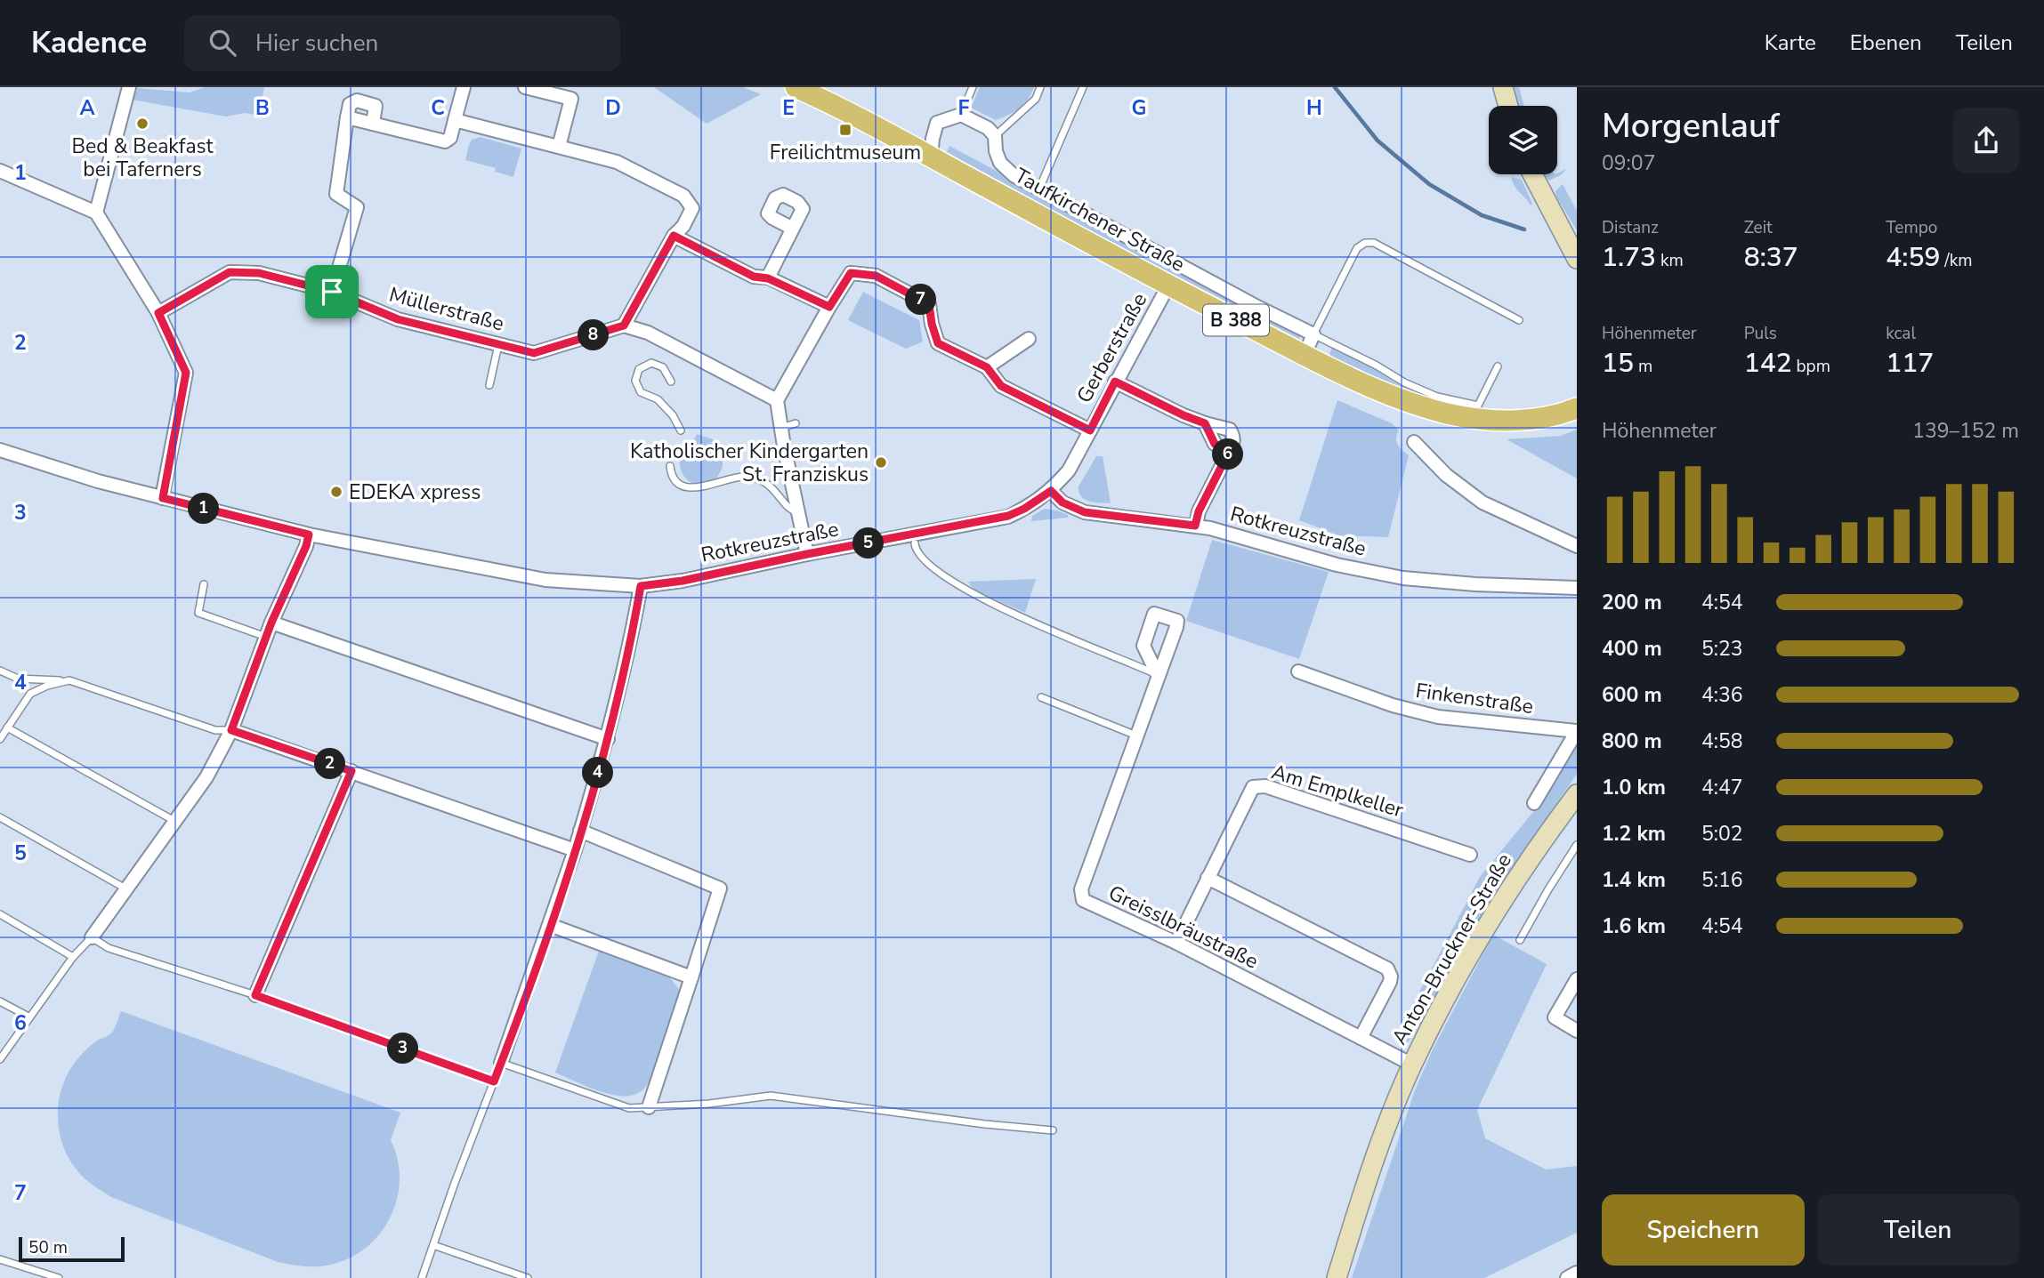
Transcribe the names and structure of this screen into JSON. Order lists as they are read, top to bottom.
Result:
{
  "streets": {
    "main road": ["Taufkirchener Straße", "B 388", "Anton-Bruckner-Straße"],
    "street": [
      "Müllerstraße",
      "Gerberstraße",
      "Rotkreuzstraße",
      "Finkenstraße",
      "Am Emplkeller",
      "Greisslbräustraße"
    ]
  },
  "crossings": [
    ["Taufkirchener Straße", "Gerberstraße"],
    ["Gerberstraße", "Rotkreuzstraße"],
    ["Am Emplkeller", "Greisslbräustraße"],
    ["Greisslbräustraße", "Anton-Bruckner-Straße"]
  ],
  "places": {
    "other": ["Bed & Beakfast bei Taferners", "Katholischer Kindergarten St. Franziskus", "EDEKA xpress"],
    "transit": ["Freilichtmuseum"]
  },
  "scale_bar": "50 m",
  "page": {
    "header": "Kadence",
    "search": "Hier suchen",
    "nav": ["Karte", "Ebenen", "Teilen"],
    "heading": ["Morgenlauf", "09:07"],
    "stats": [
      ["Distanz", "1.73 km"],
      ["Zeit", "8:37"],
      ["Tempo", "4:59 /km"],
      ["Höhenmeter", "15 m"],
      ["Puls", "142 bpm"],
      ["kcal", "117"]
    ],
    "pins": [
      "7",
      "8",
      "6",
      "1",
      "5",
      "2",
      "4",
      "3"
    ],
    "chart": ["Höhenmeter", "139–152 m"],
    "list": [
      {
        "name": "200 m",
        "note": "4:54"
      },
      {
        "name": "400 m",
        "note": "5:23"
      },
      {
        "name": "600 m",
        "note": "4:36"
      },
      {
        "name": "800 m",
        "note": "4:58"
      },
      {
        "name": "1.0 km",
        "note": "4:47"
      },
      {
        "name": "1.2 km",
        "note": "5:02"
      },
      {
        "name": "1.4 km",
        "note": "5:16"
      },
      {
        "name": "1.6 km",
        "note": "4:54"
      }
    ],
    "buttons": ["Speichern", "Teilen"],
    "scale": "50 m"
  },
  "grid": {
    "columns": [
      "A",
      "B",
      "C",
      "D",
      "E",
      "F",
      "G",
      "H"
    ],
    "rows": [
      "1",
      "2",
      "3",
      "4",
      "5",
      "6",
      "7"
    ]
  }
}
